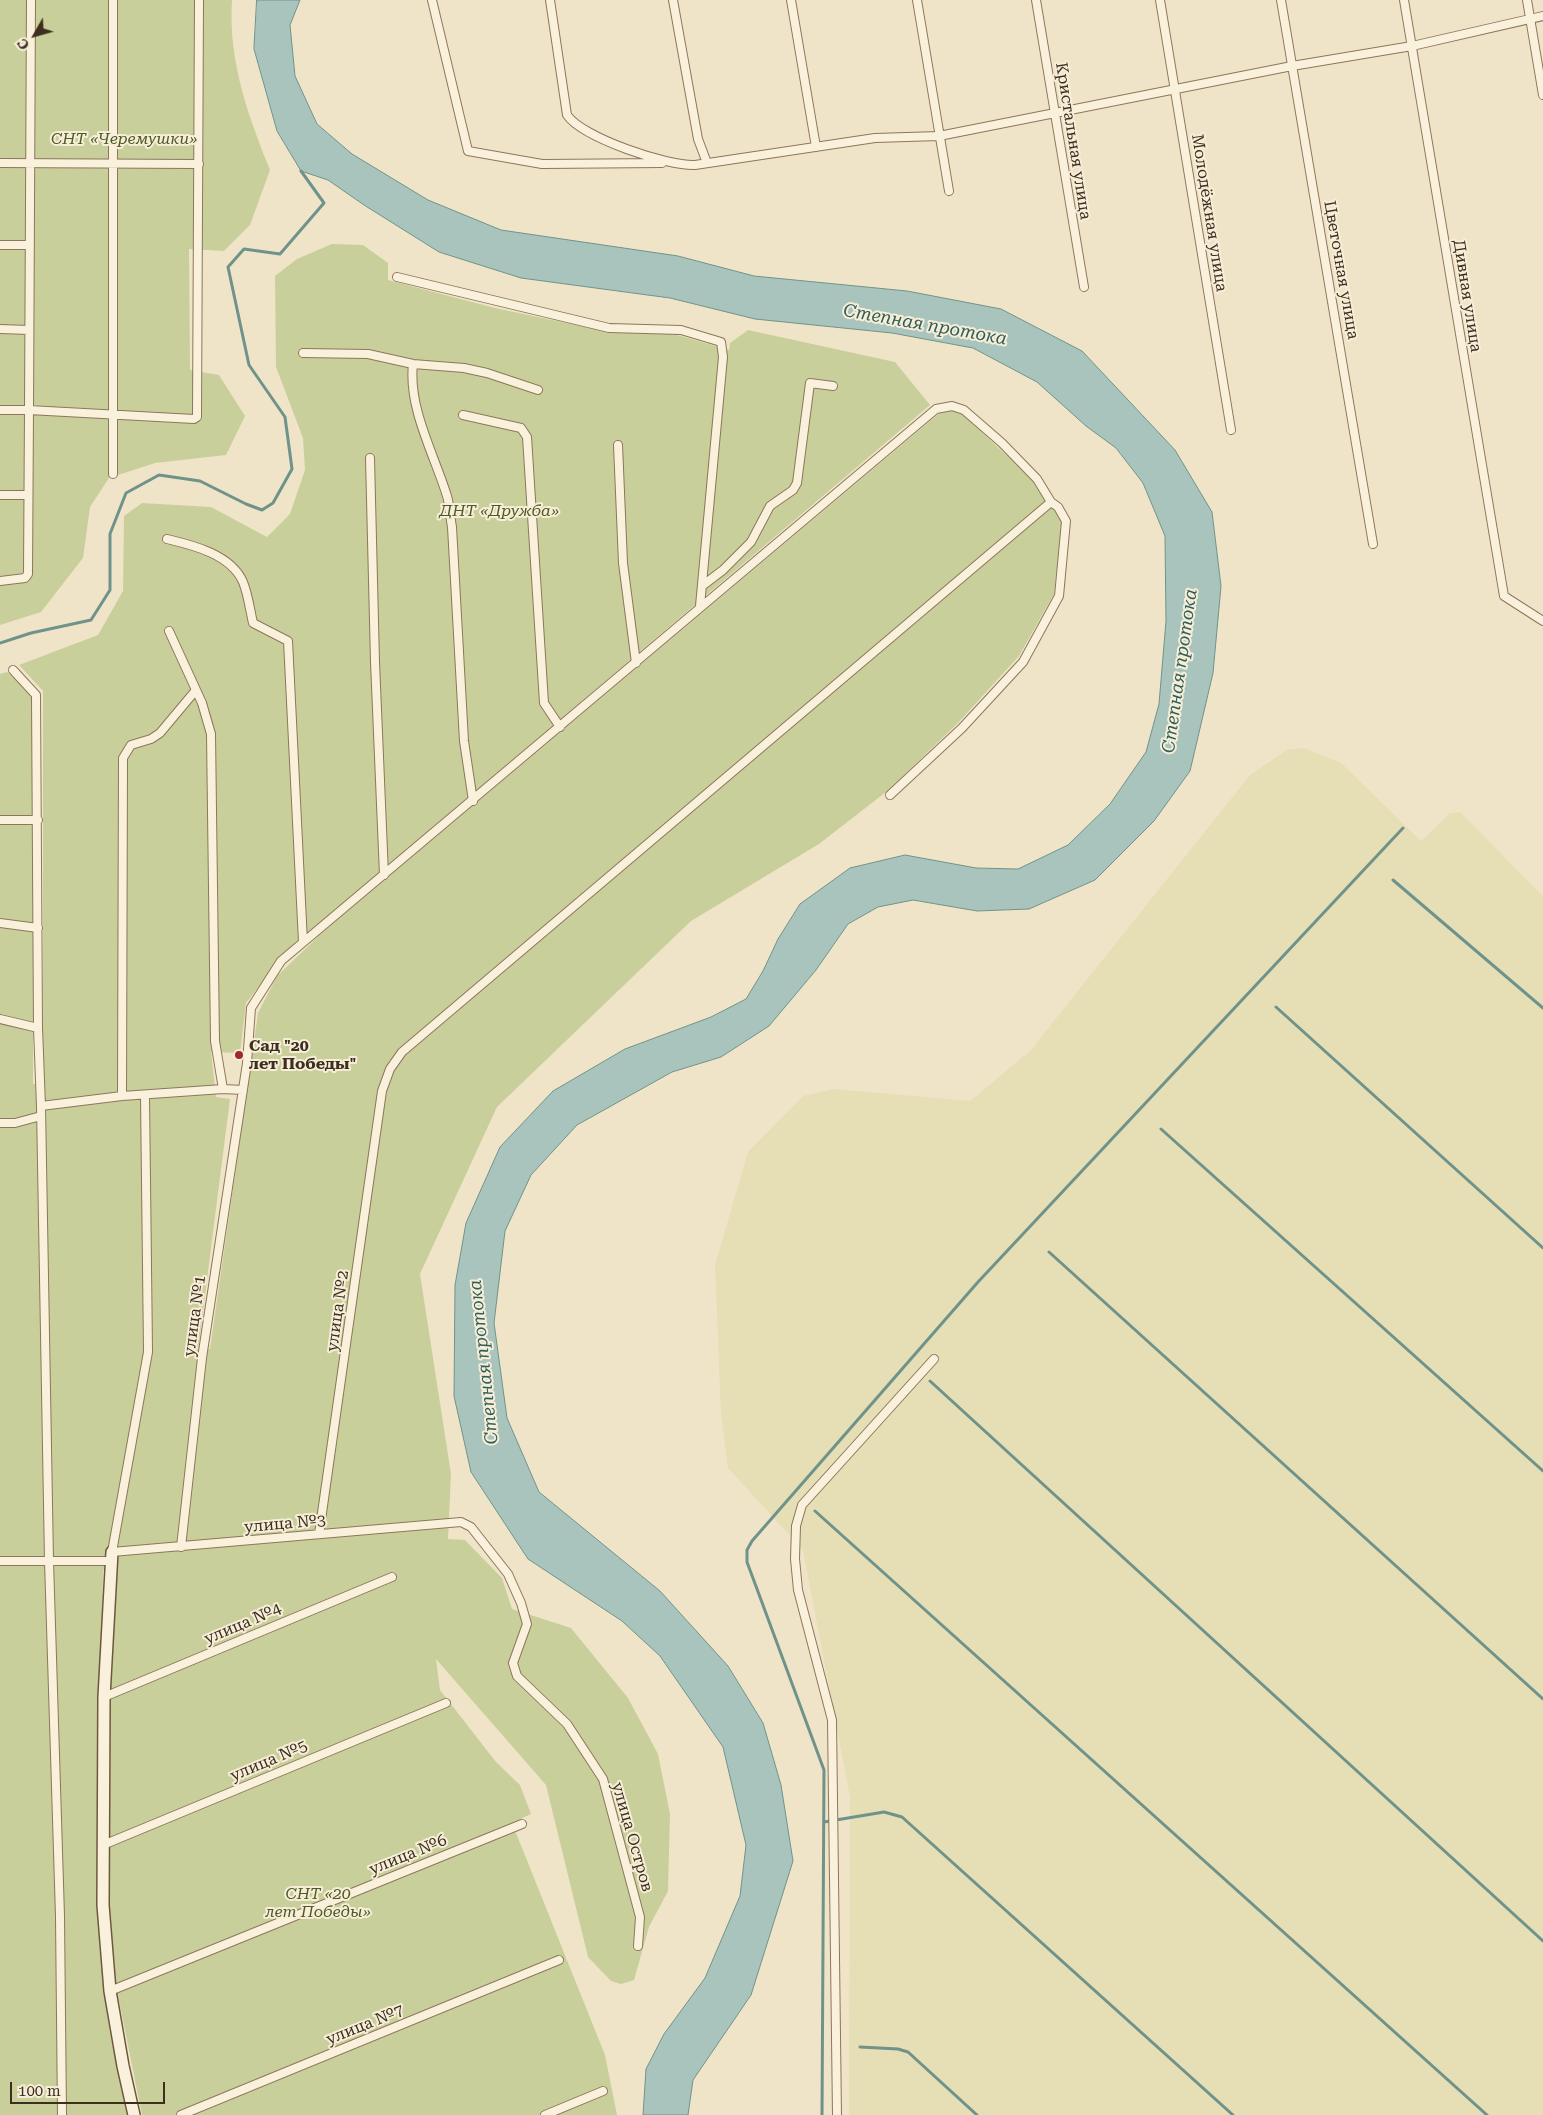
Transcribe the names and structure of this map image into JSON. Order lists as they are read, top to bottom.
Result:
{
  "streets": {
    "street": [
      "Кристальная улица",
      "Молодёжная улица",
      "Цветочная улица",
      "Дивная улица",
      "улица №2",
      "улица №1",
      "улица №3",
      "улица №4",
      "улица №5",
      "улица Остров",
      "улица №6",
      "улица №7"
    ]
  },
  "crossings": [
    ["улица №2", "улица №1"],
    ["улица №2", "улица №3"],
    ["улица №1", "улица №3"],
    ["улица №3", "улица Остров"]
  ],
  "water": ["Степная протока"],
  "parks": ["СНТ «Черемушки»", "ДНТ «Дружба»", "СНТ «20 лет Победы»"],
  "places": ["Сад \"20 лет Победы\""],
  "scale_bar": "100 m",
  "north": "bottom left"
}
